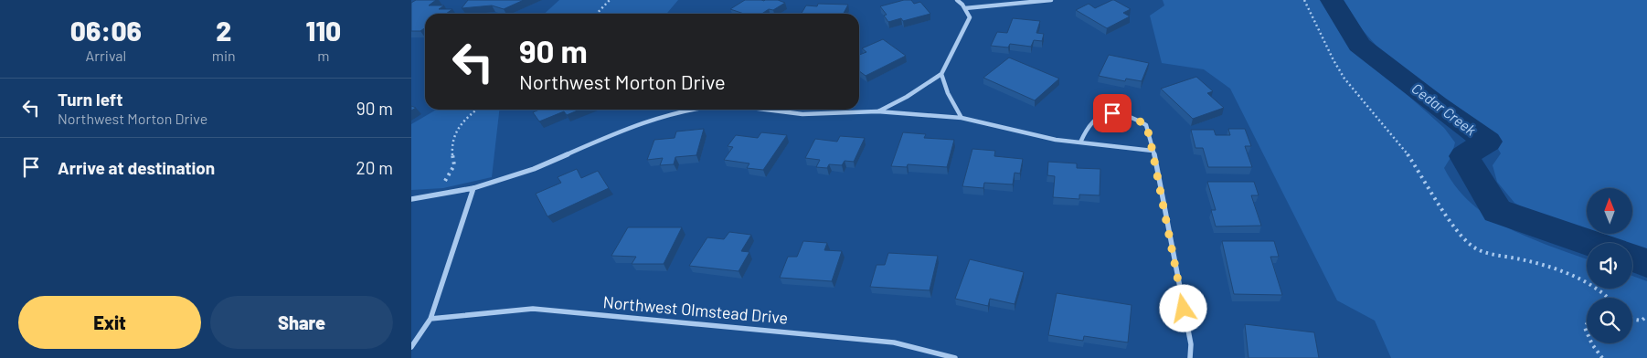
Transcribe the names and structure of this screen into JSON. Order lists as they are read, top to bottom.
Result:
{
  "streets": {
    "street": ["Northwest Olmstead Drive"]
  },
  "water": ["Cedar Creek"],
  "north": "top",
  "page": {
    "eta": [
      "06:06",
      "Arrival",
      "2",
      "min",
      "110",
      "m"
    ],
    "turn": ["90 m", "Northwest Morton Drive"],
    "list": [
      {
        "name": "Turn left",
        "note": "Northwest Morton Drive",
        "value": "90 m"
      },
      {
        "name": "Arrive at destination",
        "value": "20 m"
      }
    ],
    "buttons": ["Exit", "Share"]
  }
}
